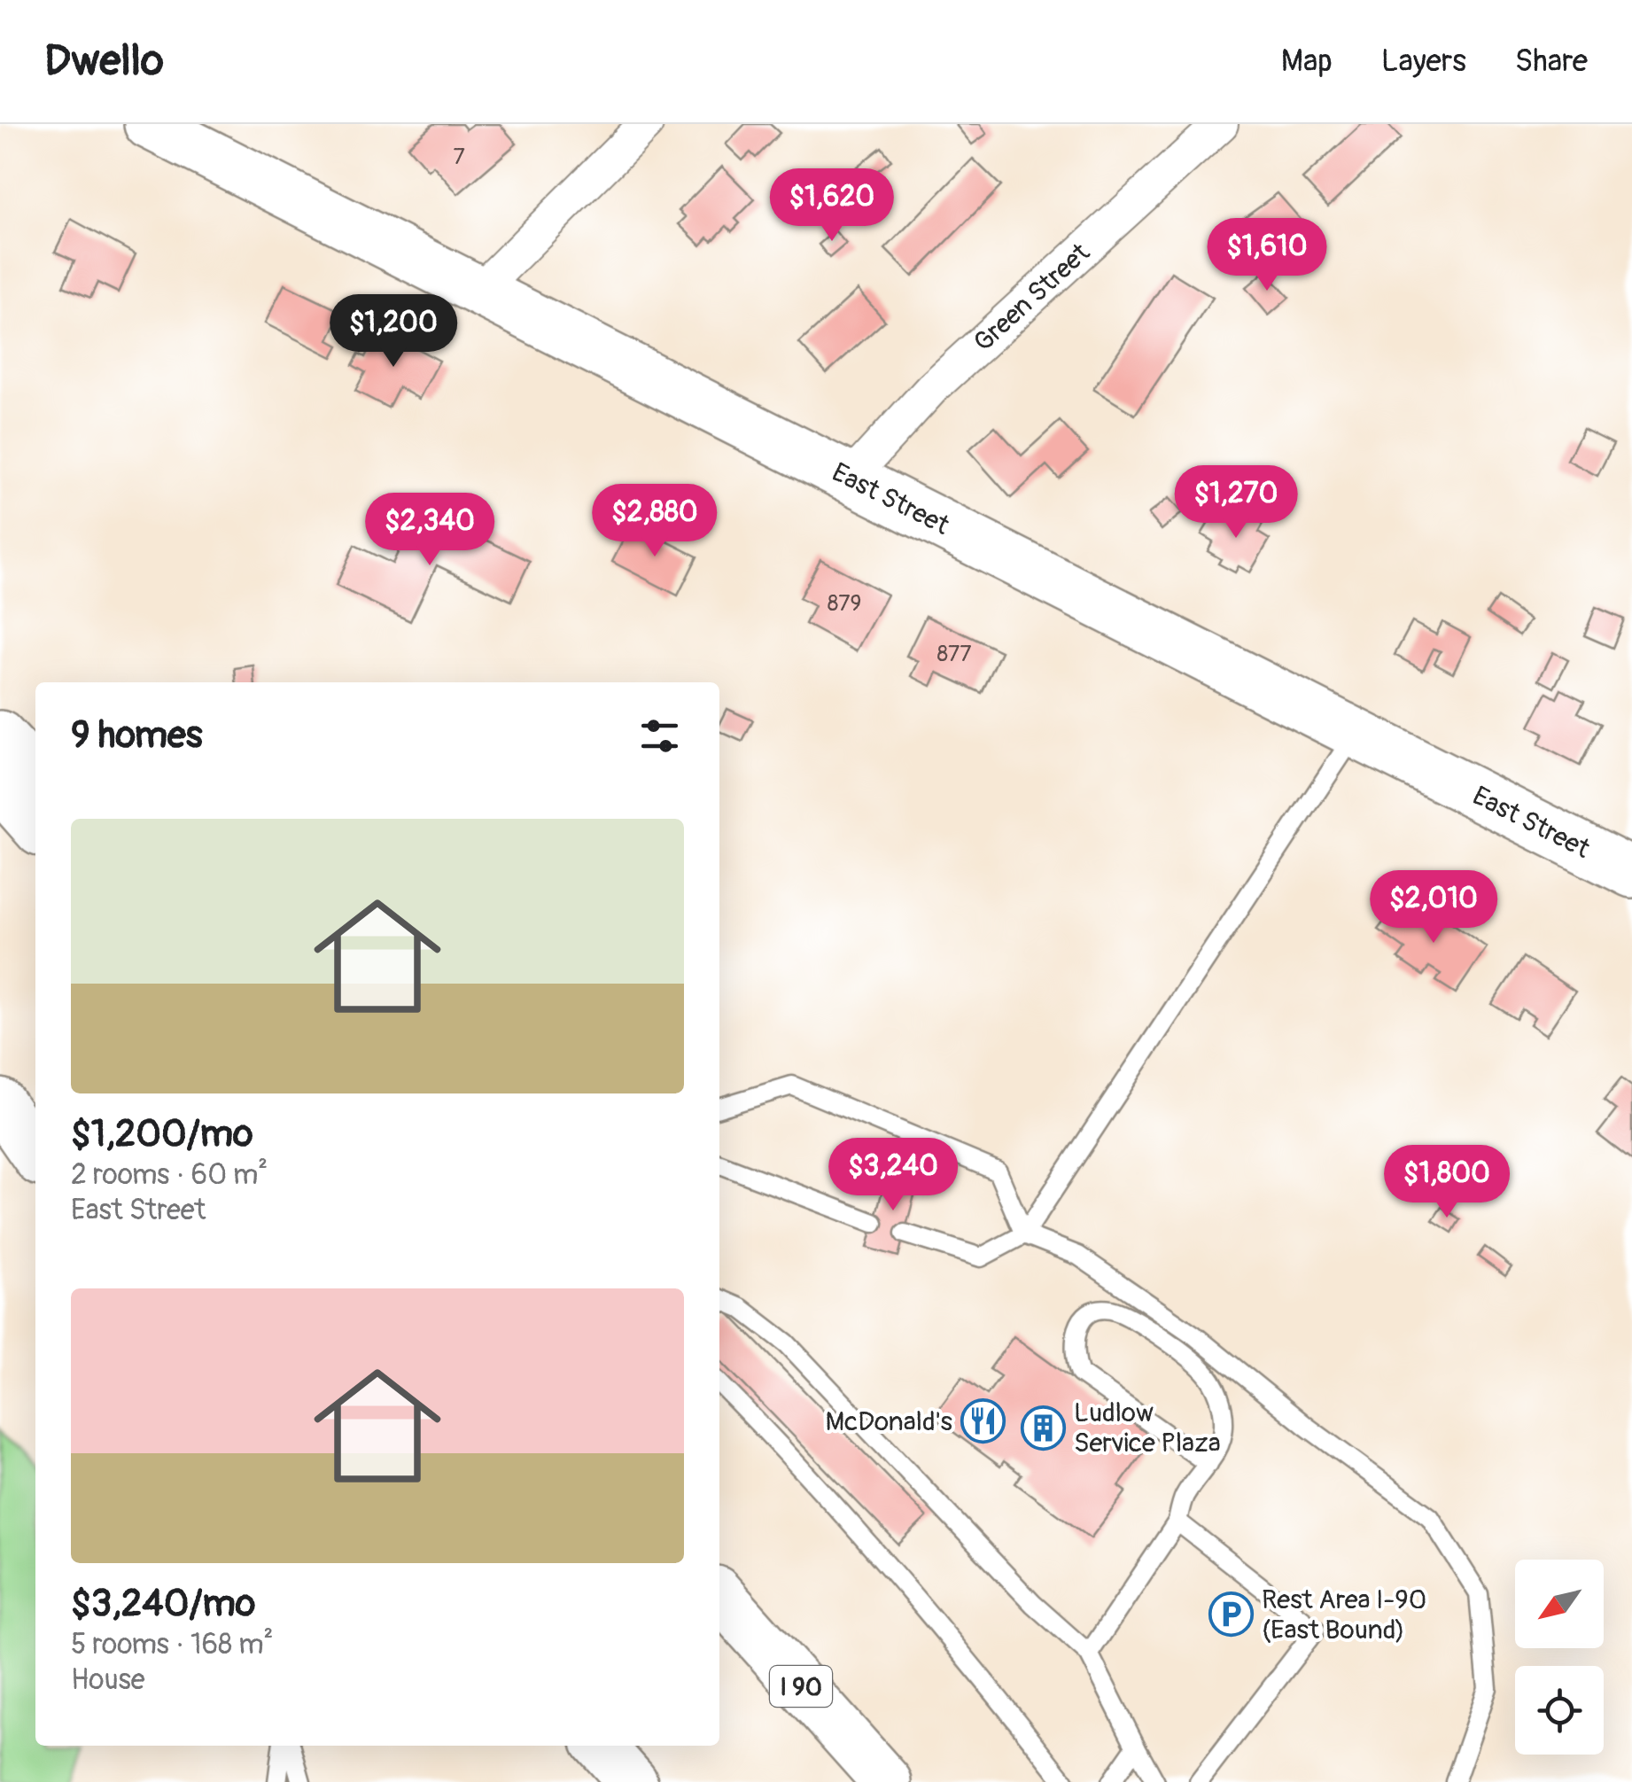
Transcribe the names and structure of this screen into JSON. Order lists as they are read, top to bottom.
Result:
{
  "streets": {
    "main road": ["East Street", "I 90"],
    "street": ["Green Street"]
  },
  "crossings": [
    ["Green Street", "East Street"]
  ],
  "places": {
    "restaurant": ["McDonald's"],
    "building": ["Ludlow Service Plaza"],
    "parking": ["Rest Area I-90 (East Bound)"]
  },
  "house_numbers": ["7", "879", "877"],
  "north": "bottom left",
  "page": {
    "header": "Dwello",
    "nav": ["Map", "Layers", "Share"],
    "price": [
      "$1,620",
      "$1,610",
      "$1,200",
      "$1,270",
      "$2,880",
      "$2,340",
      "$2,010",
      "$3,240",
      "$1,800"
    ],
    "heading": "9 homes",
    "list": [
      {
        "name": "$1,200/mo",
        "note": "2 rooms · 60 m² · East Street"
      },
      {
        "name": "$3,240/mo",
        "note": "5 rooms · 168 m² · House"
      }
    ]
  }
}
